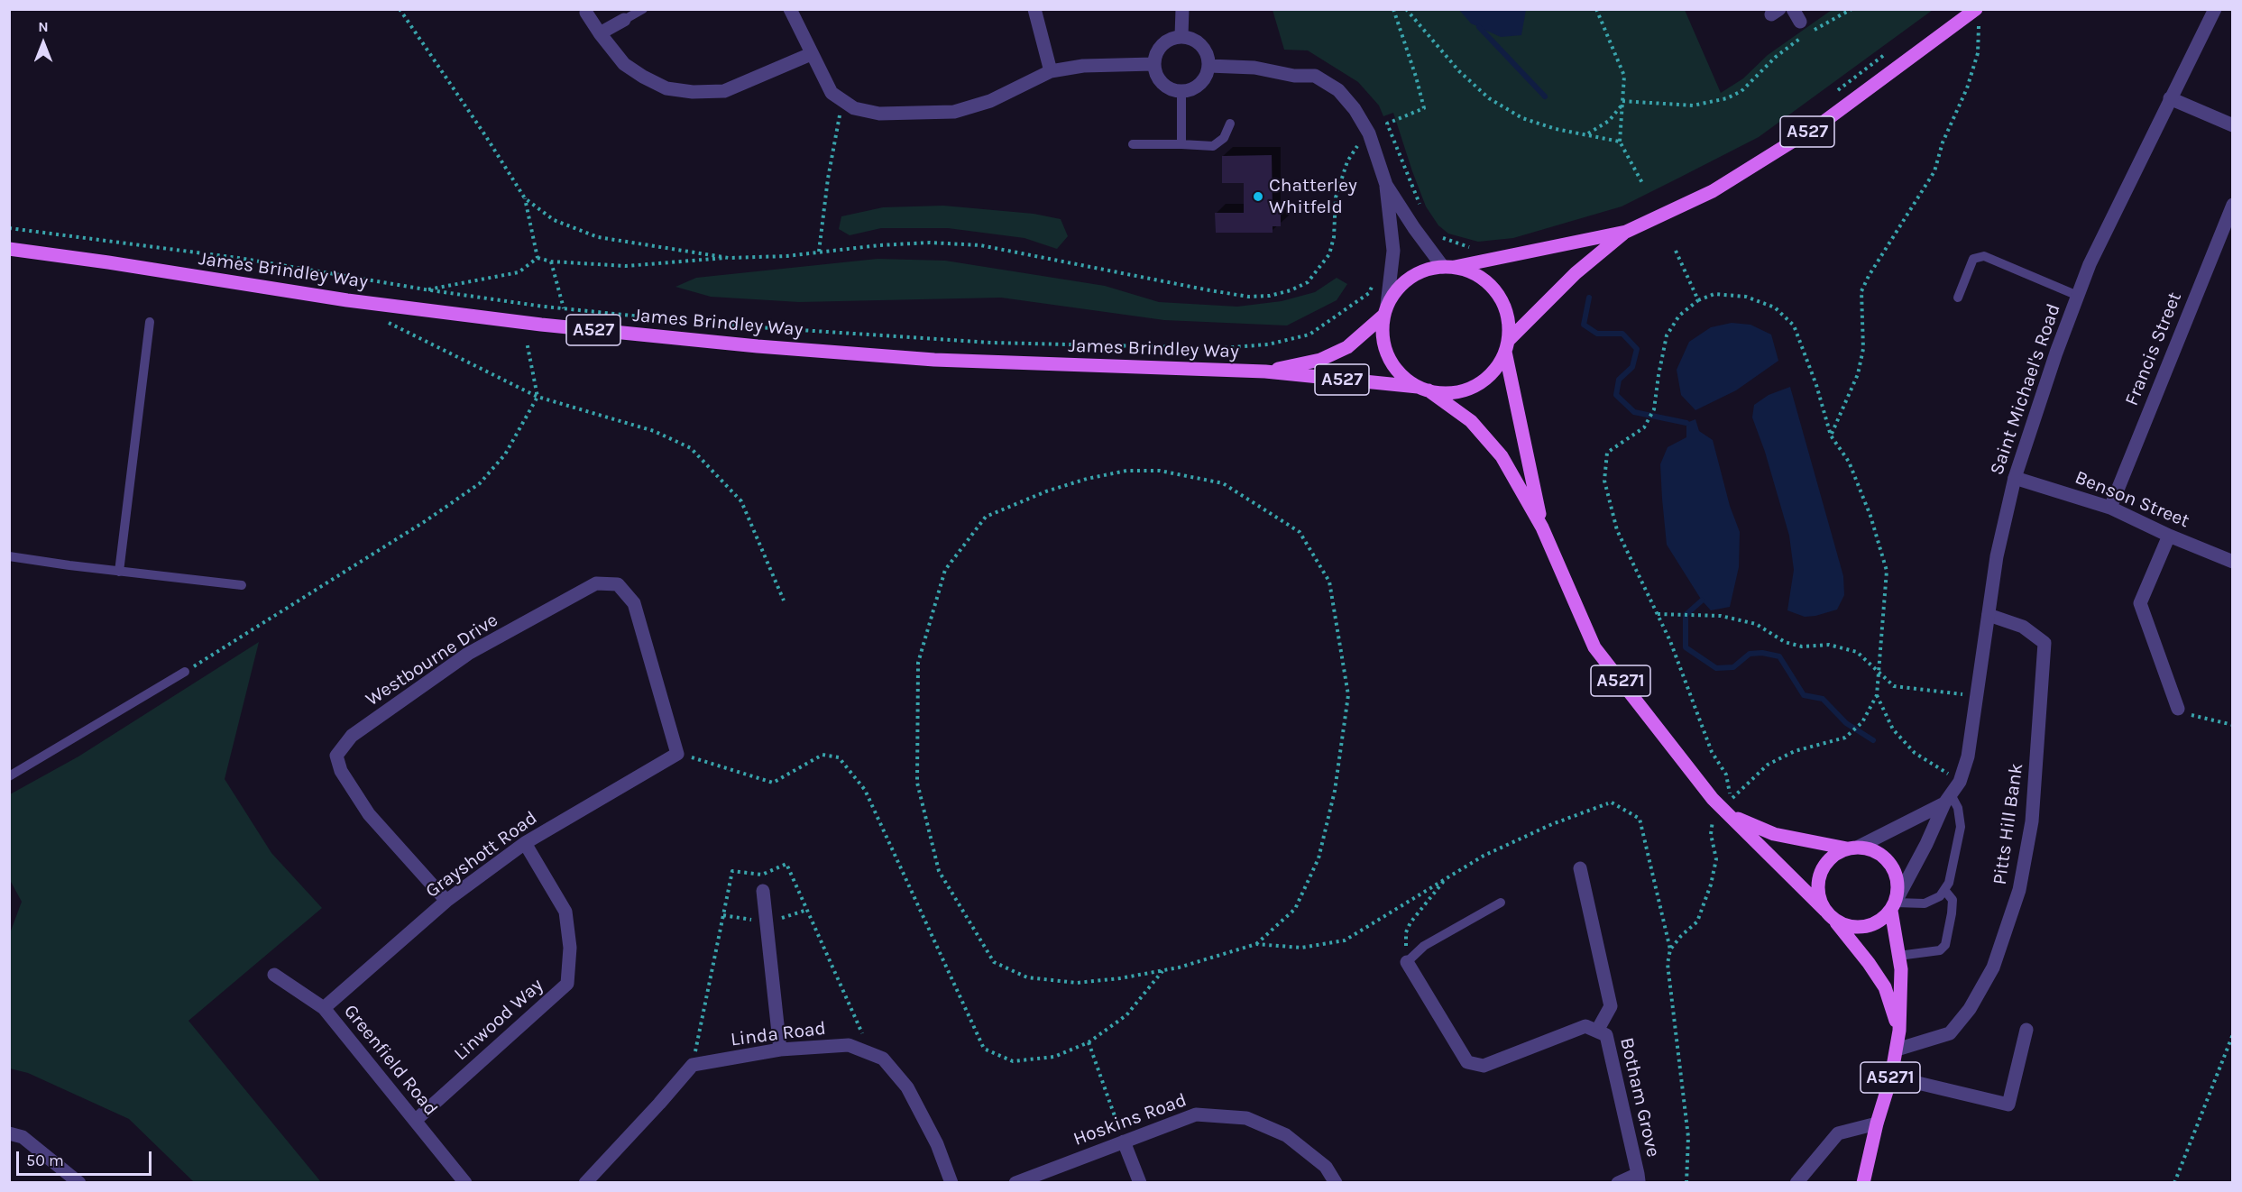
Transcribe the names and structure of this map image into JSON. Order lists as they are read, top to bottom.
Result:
{
  "streets": {
    "main road": ["A527", "James Brindley Way", "A5271"],
    "street": [
      "Francis Street",
      "Saint Michael's Road",
      "Benson Street",
      "Westbourne Drive",
      "Pitts Hill Bank",
      "Grayshott Road",
      "Linwood Way",
      "Linda Road",
      "Greenfield Road",
      "Botham Grove",
      "Hoskins Road"
    ]
  },
  "crossings": [
    ["A527", "James Brindley Way"],
    ["A527", "A5271"],
    ["James Brindley Way", "A5271"],
    ["Francis Street", "Benson Street"],
    ["Saint Michael's Road", "Benson Street"],
    ["Saint Michael's Road", "A5271"],
    ["Saint Michael's Road", "Pitts Hill Bank"],
    ["Westbourne Drive", "Grayshott Road"],
    ["A5271", "Pitts Hill Bank"],
    ["Grayshott Road", "Linwood Way"],
    ["Grayshott Road", "Greenfield Road"],
    ["Linwood Way", "Greenfield Road"]
  ],
  "places": ["Chatterley Whitfeld"],
  "scale_bar": "50 m",
  "north": "top"
}
